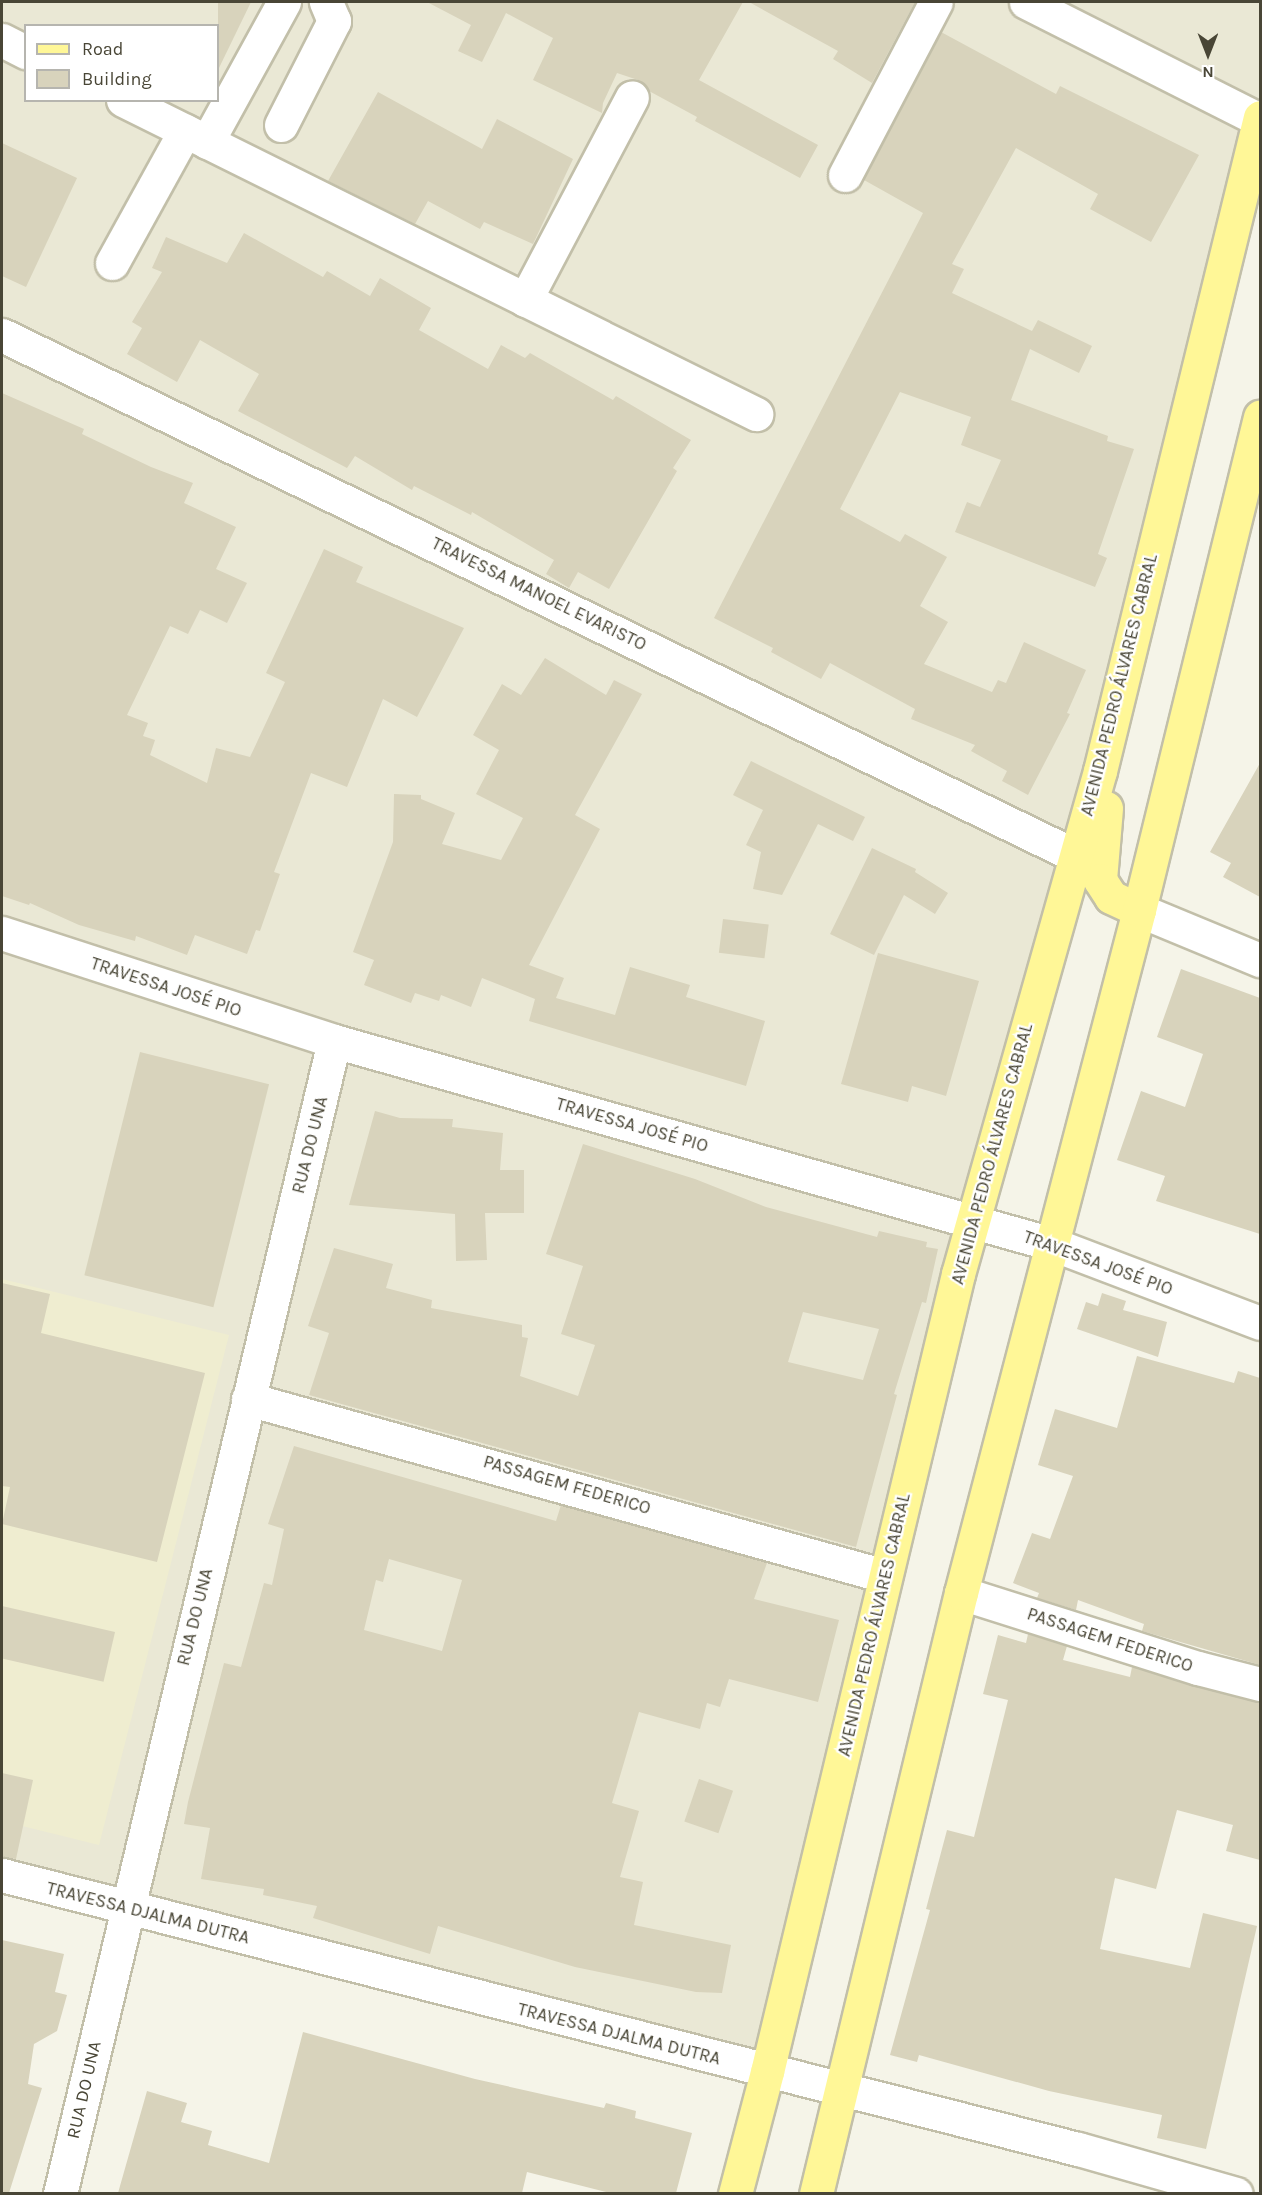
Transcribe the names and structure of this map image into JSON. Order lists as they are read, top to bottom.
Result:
{
  "streets": {
    "main road": ["AVENIDA PEDRO ÁLVARES CABRAL"],
    "street": [
      "TRAVESSA MANOEL EVARISTO",
      "TRAVESSA JOSÉ PIO",
      "RUA DO UNA",
      "PASSAGEM FEDERICO",
      "TRAVESSA DJALMA DUTRA"
    ]
  },
  "crossings": [
    ["TRAVESSA MANOEL EVARISTO", "AVENIDA PEDRO ÁLVARES CABRAL"],
    ["AVENIDA PEDRO ÁLVARES CABRAL", "TRAVESSA JOSÉ PIO"],
    ["AVENIDA PEDRO ÁLVARES CABRAL", "PASSAGEM FEDERICO"],
    ["AVENIDA PEDRO ÁLVARES CABRAL", "TRAVESSA DJALMA DUTRA"],
    ["TRAVESSA JOSÉ PIO", "RUA DO UNA"],
    ["RUA DO UNA", "PASSAGEM FEDERICO"],
    ["RUA DO UNA", "TRAVESSA DJALMA DUTRA"]
  ],
  "legend": ["Road", "Building"],
  "north": "bottom"
}
